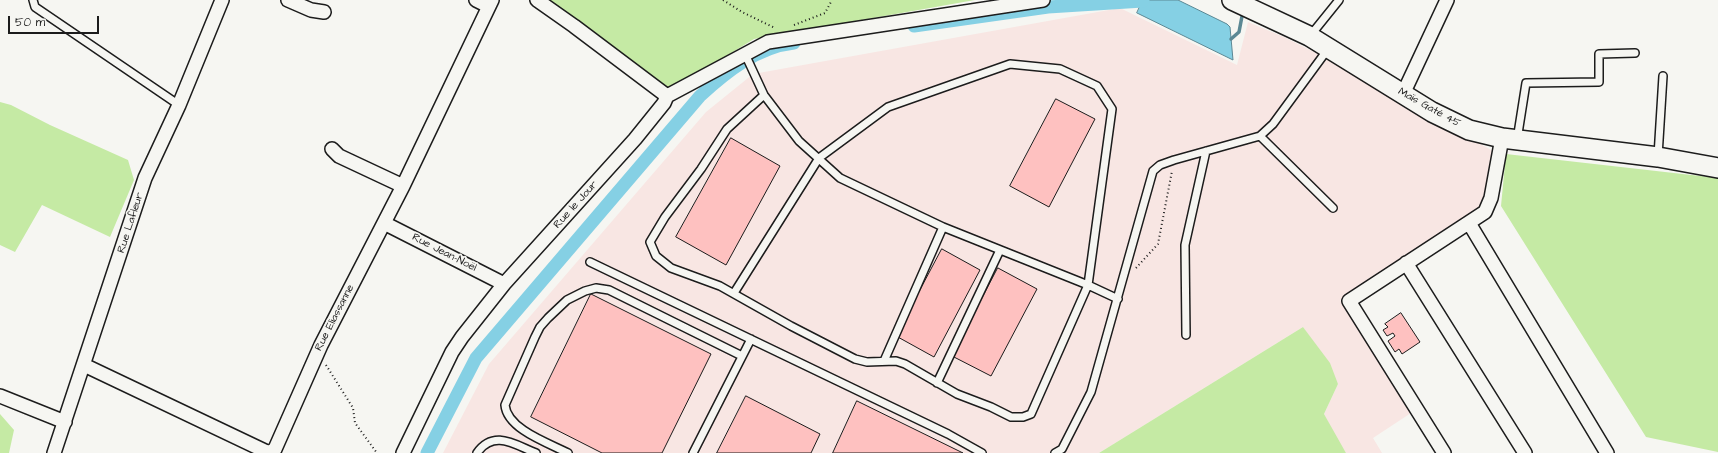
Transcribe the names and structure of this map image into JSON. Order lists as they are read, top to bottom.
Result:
{
  "streets": {
    "street": [
      "Maïs Gaté 45",
      "Rue le Jour",
      "Rue Lafleur",
      "Rue Jean-Noël",
      "Rue Eliassanne"
    ]
  },
  "crossings": [
    ["Rue le Jour", "Rue Jean-Noël"],
    ["Rue Lafleur", "Rue Eliassanne"],
    ["Rue Jean-Noël", "Rue Eliassanne"]
  ],
  "scale_bar": "50 m"
}
